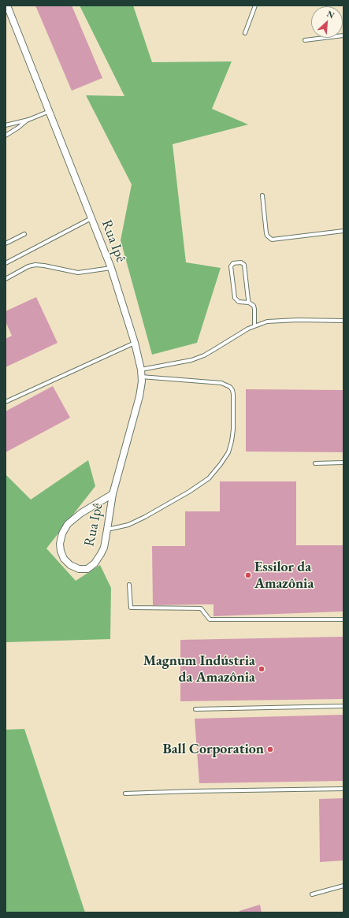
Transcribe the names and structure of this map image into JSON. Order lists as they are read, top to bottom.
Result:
{
  "streets": {
    "street": ["Rua Ipê"]
  },
  "places": ["Essilor da Amazônia", "Magnum Indústria da Amazônia", "Ball Corporation"],
  "north": "top right"
}
